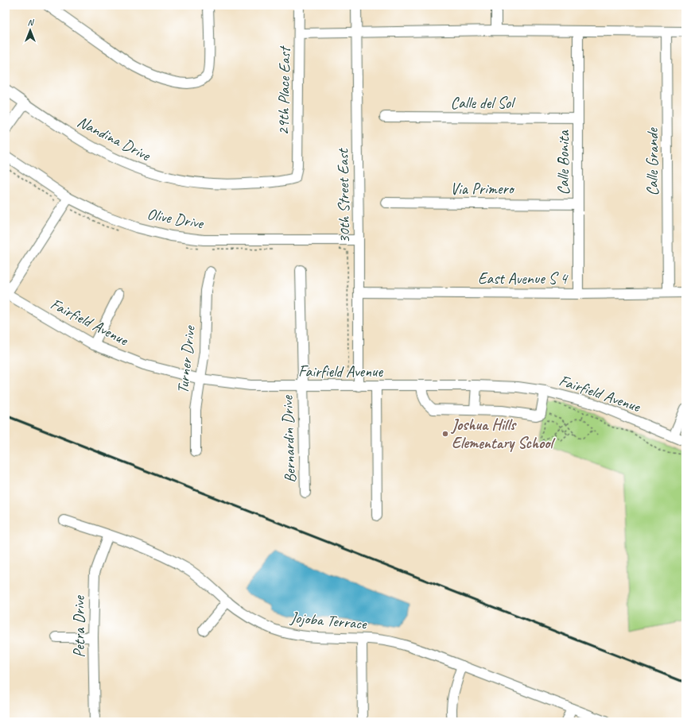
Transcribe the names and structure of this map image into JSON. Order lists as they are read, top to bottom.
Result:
{
  "streets": {
    "street": [
      "29th Place East",
      "Calle del Sol",
      "Nandina Drive",
      "Calle Grande",
      "Calle Bonita",
      "Via Primero",
      "30th Street East",
      "Olive Drive",
      "East Avenue S 4",
      "Fairfield Avenue",
      "Turner Drive",
      "Bernardin Drive",
      "Jojoba Terrace",
      "Petra Drive"
    ]
  },
  "crossings": [
    ["29th Place East", "Nandina Drive"],
    ["Calle del Sol", "Calle Bonita"],
    ["Calle Grande", "East Avenue S 4"],
    ["Calle Bonita", "Via Primero"],
    ["Calle Bonita", "East Avenue S 4"],
    ["30th Street East", "Olive Drive"],
    ["30th Street East", "East Avenue S 4"],
    ["30th Street East", "Fairfield Avenue"],
    ["Fairfield Avenue", "Turner Drive"],
    ["Fairfield Avenue", "Bernardin Drive"],
    ["Jojoba Terrace", "Petra Drive"]
  ],
  "places": ["Joshua Hills Elementary School"],
  "north": "top"
}
